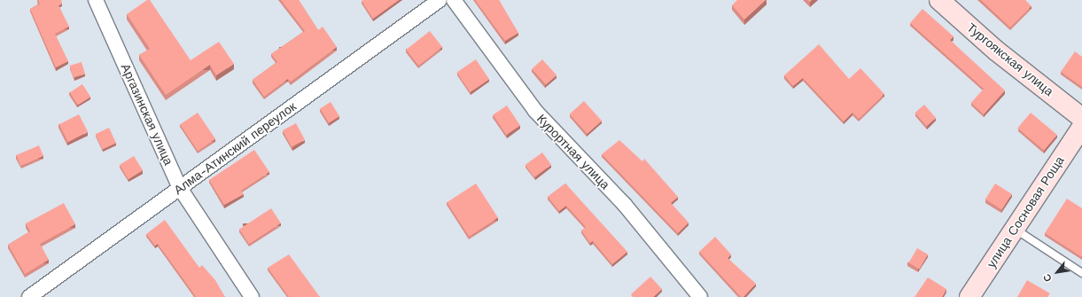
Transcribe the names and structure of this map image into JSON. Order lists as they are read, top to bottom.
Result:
{
  "streets": {
    "main road": ["Тургоякская улица", "улица Сосновая Роща"],
    "street": ["Аргазинская улица", "Алма-Атинский переулок", "Курортная улица"]
  },
  "crossings": [
    ["Аргазинская улица", "Алма-Атинский переулок"]
  ],
  "north": "bottom left"
}
